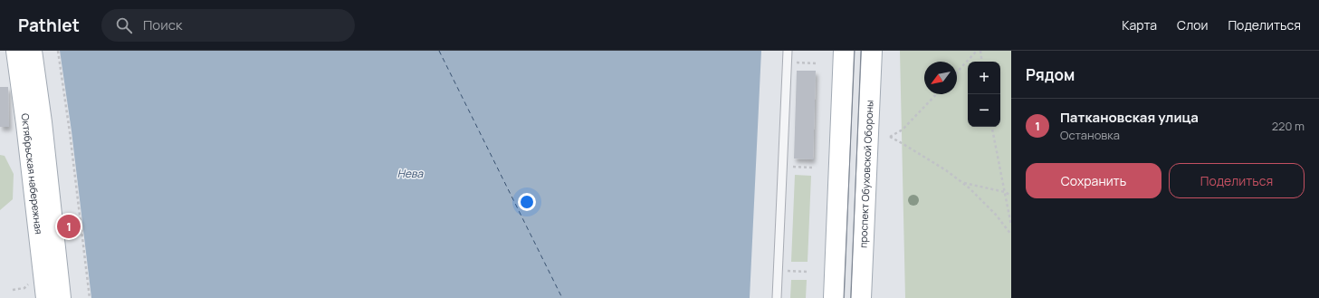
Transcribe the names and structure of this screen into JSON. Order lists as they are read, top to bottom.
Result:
{
  "streets": {
    "main road": ["Октябрьская набережная", "проспект Обуховской Обороны"]
  },
  "water": ["Нева"],
  "north": "bottom left",
  "page": {
    "header": "Pathlet",
    "search": "Поиск",
    "nav": ["Карта", "Слои", "Поделиться"],
    "heading": "Рядом",
    "map_buttons": ["+", "−"],
    "list": [
      {
        "mark": "1",
        "name": "Паткановская улица",
        "note": "Остановка",
        "value": "220 m"
      }
    ],
    "buttons": ["Сохранить", "Поделиться"],
    "pins": "1"
  }
}
